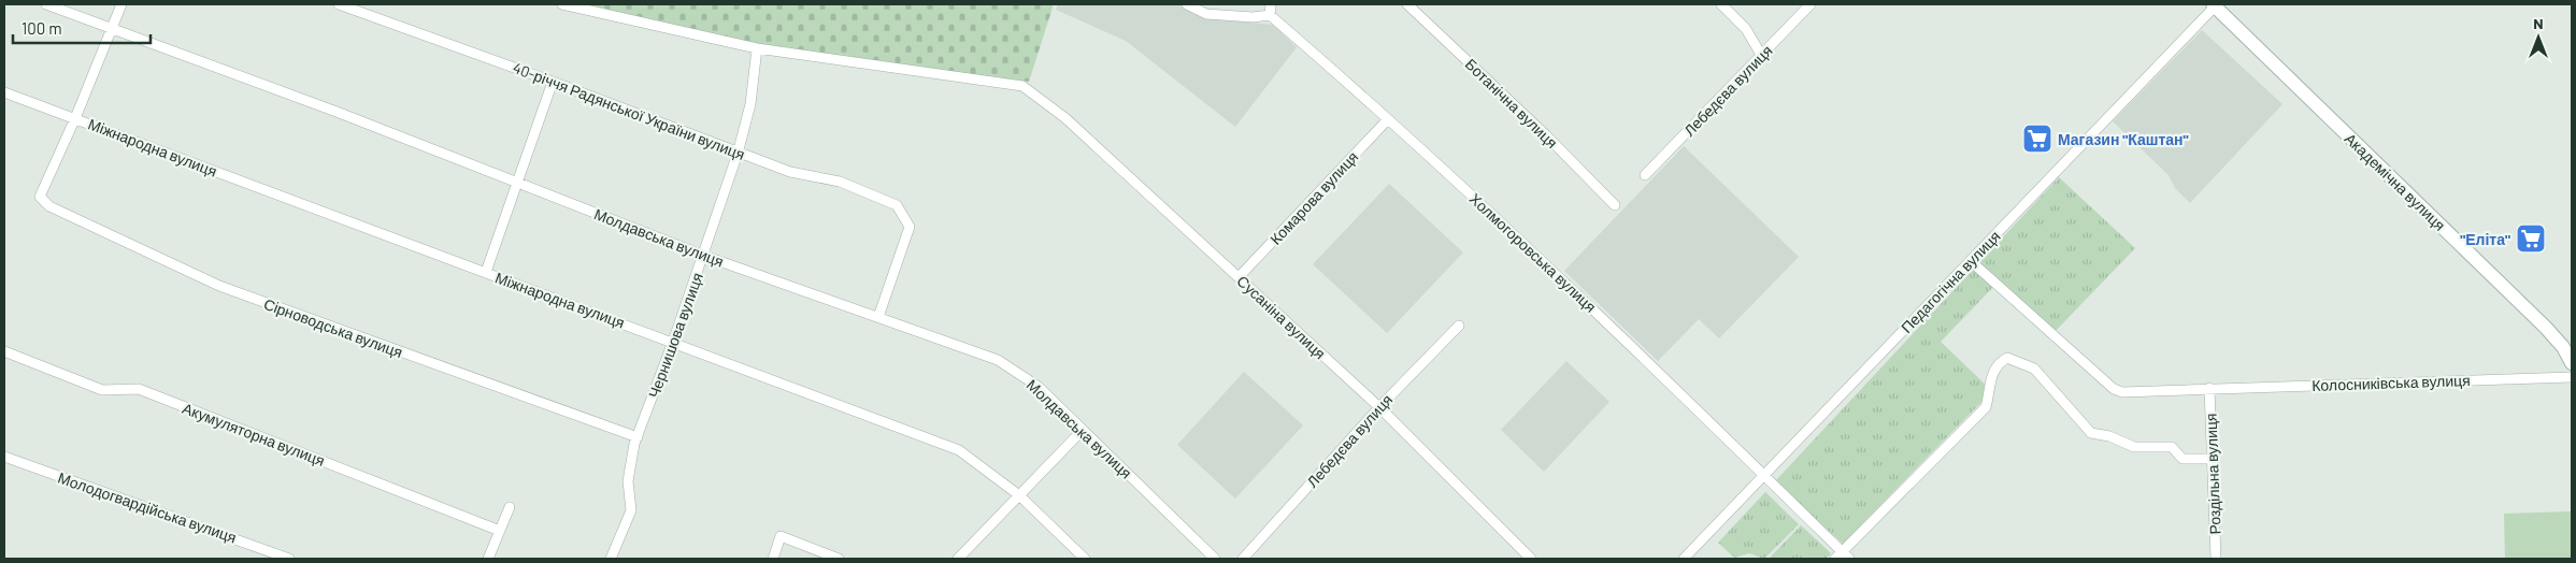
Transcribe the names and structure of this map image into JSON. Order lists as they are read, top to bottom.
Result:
{
  "streets": {
    "main road": ["Академічна вулиця"],
    "street": [
      "Лебедєва вулиця",
      "Ботанічна вулиця",
      "40-річчя Радянської України вулиця",
      "Міжнародна вулиця",
      "Комарова вулиця",
      "Молдавська вулиця",
      "Холмогоровська вулиця",
      "Педагогічна вулиця",
      "Сусаніна вулиця",
      "Сірноводська вулиця",
      "Чернишова вулиця",
      "Колосниківська вулиця",
      "Акумуляторна вулиця",
      "Роздільна вулиця",
      "Молодогвардійська вулиця"
    ]
  },
  "crossings": [
    ["Лебедєва вулиця", "Сусаніна вулиця"],
    ["40-річчя Радянської України вулиця", "Молдавська вулиця"],
    ["40-річчя Радянської України вулиця", "Чернишова вулиця"],
    ["Міжнародна вулиця", "Сірноводська вулиця"],
    ["Міжнародна вулиця", "Чернишова вулиця"],
    ["Академічна вулиця", "Педагогічна вулиця"],
    ["Комарова вулиця", "Холмогоровська вулиця"],
    ["Комарова вулиця", "Сусаніна вулиця"],
    ["Молдавська вулиця", "Чернишова вулиця"],
    ["Холмогоровська вулиця", "Педагогічна вулиця"],
    ["Педагогічна вулиця", "Колосниківська вулиця"],
    ["Сусаніна вулиця", "Чернишова вулиця"],
    ["Сірноводська вулиця", "Чернишова вулиця"],
    ["Колосниківська вулиця", "Роздільна вулиця"]
  ],
  "places": {
    "supermarket": ["Магазин \"Каштан\"", "\"Еліта\""]
  },
  "scale_bar": "100 m",
  "north": "top"
}
